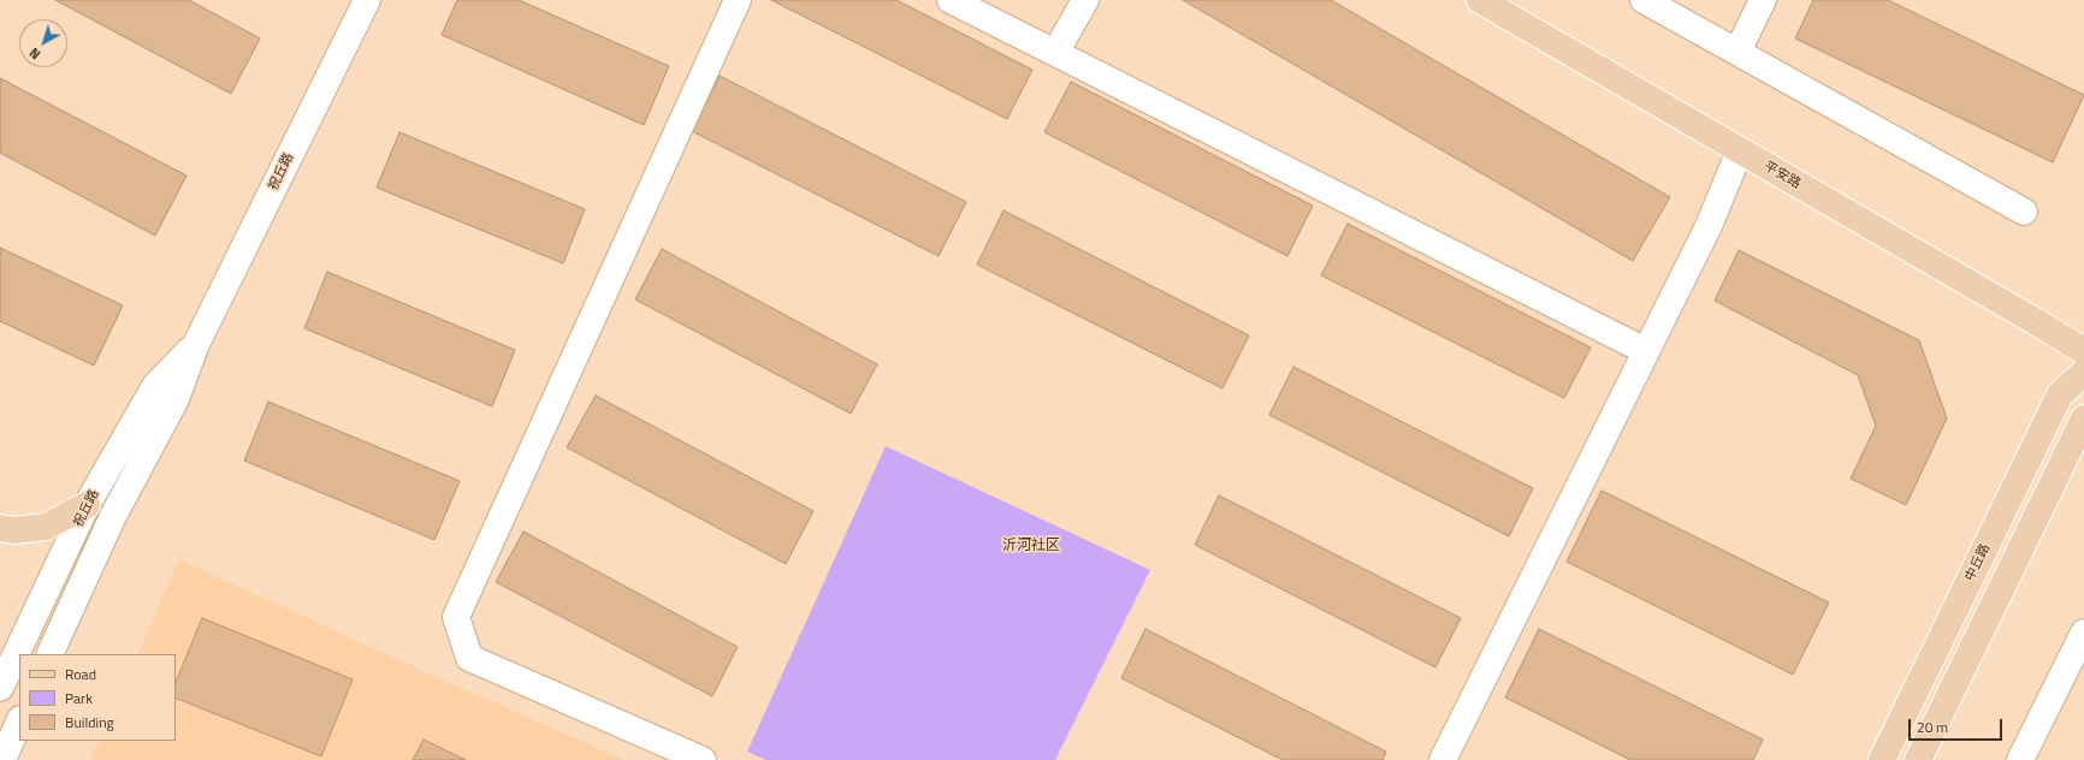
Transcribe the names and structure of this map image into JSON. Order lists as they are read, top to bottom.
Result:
{
  "streets": {
    "main road": ["平安路", "中丘路"],
    "street": ["祝丘路"]
  },
  "districts": ["沂河社区"],
  "legend": ["Road", "Park", "Building"],
  "scale_bar": "20 m",
  "north": "bottom left"
}
